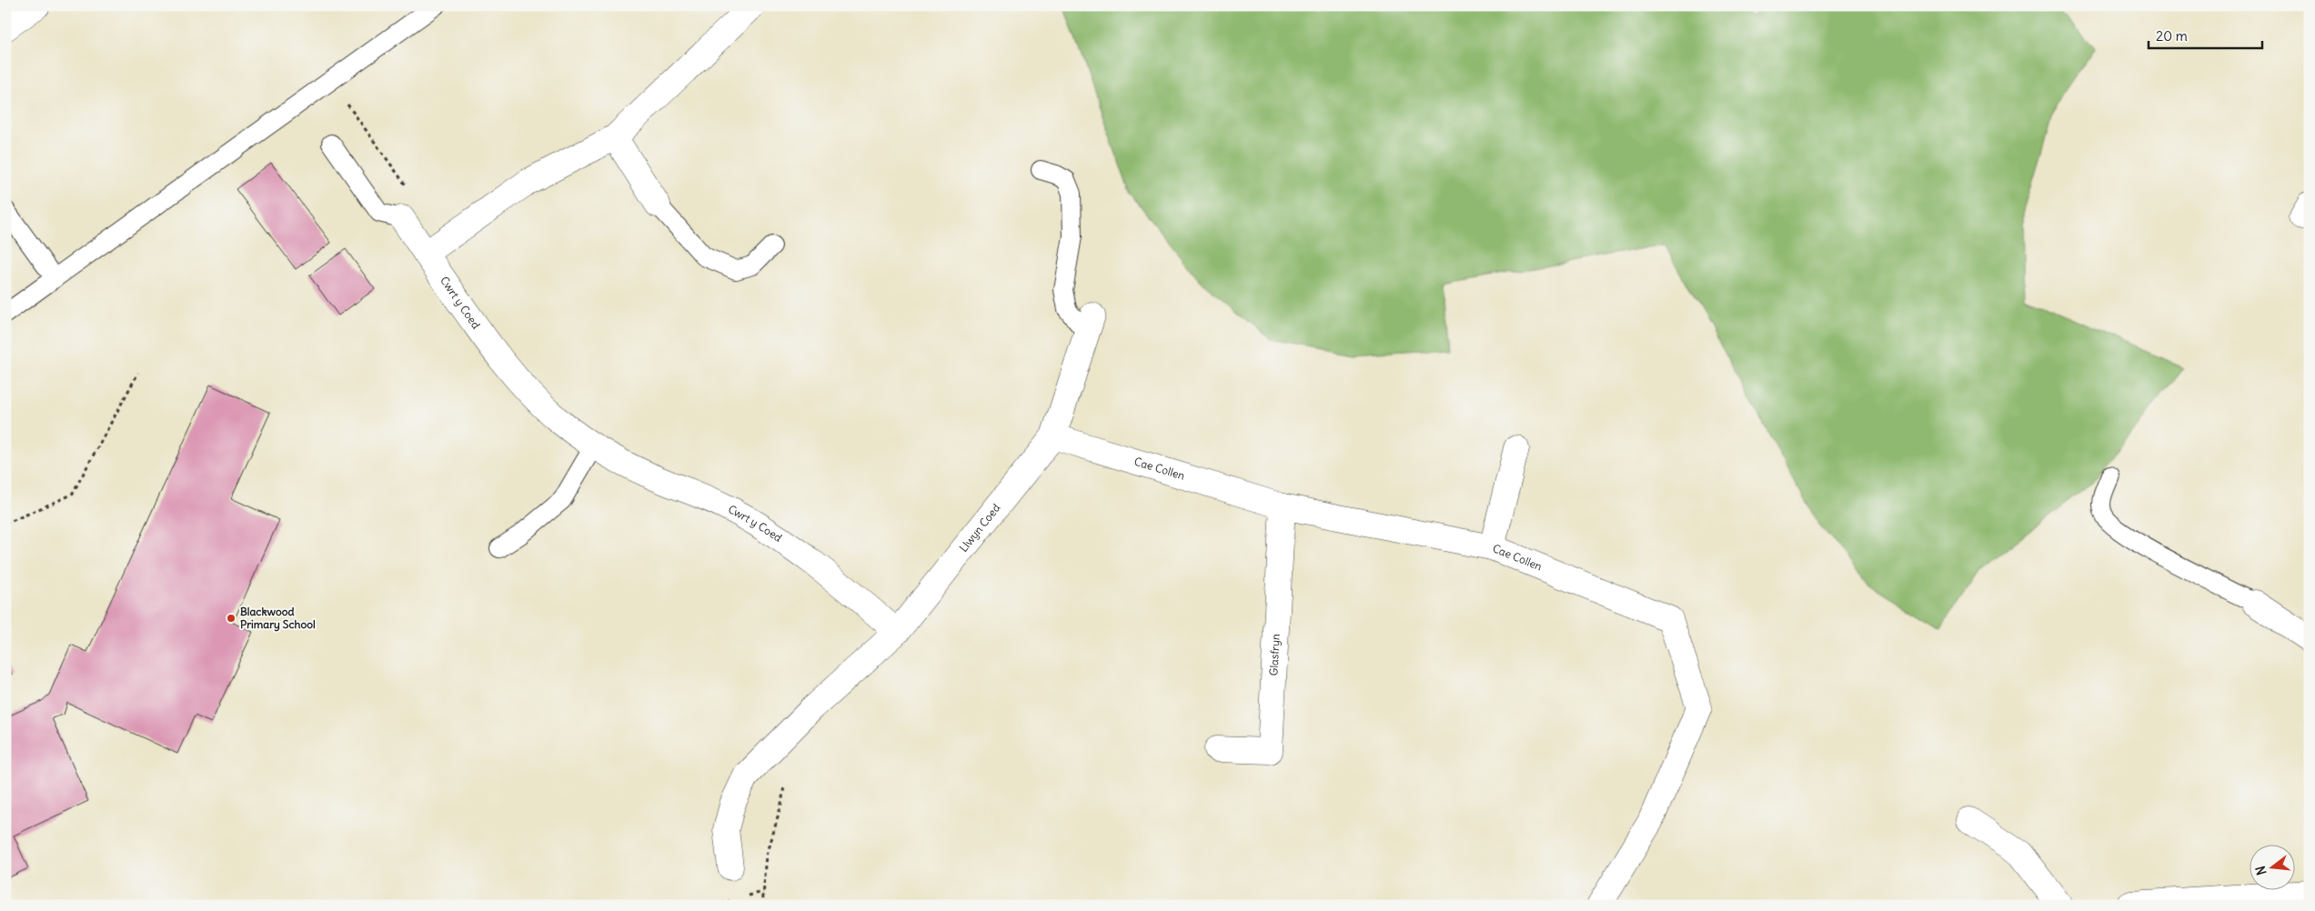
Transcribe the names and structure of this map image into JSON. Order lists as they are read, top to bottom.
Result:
{
  "streets": {
    "street": [
      "Cwrt y Coed",
      "Cae Collen",
      "Llwyn Coed",
      "Glasfryn"
    ]
  },
  "crossings": [
    ["Cwrt y Coed", "Llwyn Coed"],
    ["Cae Collen", "Llwyn Coed"],
    ["Cae Collen", "Glasfryn"]
  ],
  "places": ["Blackwood Primary School"],
  "scale_bar": "20 m",
  "north": "left"
}
